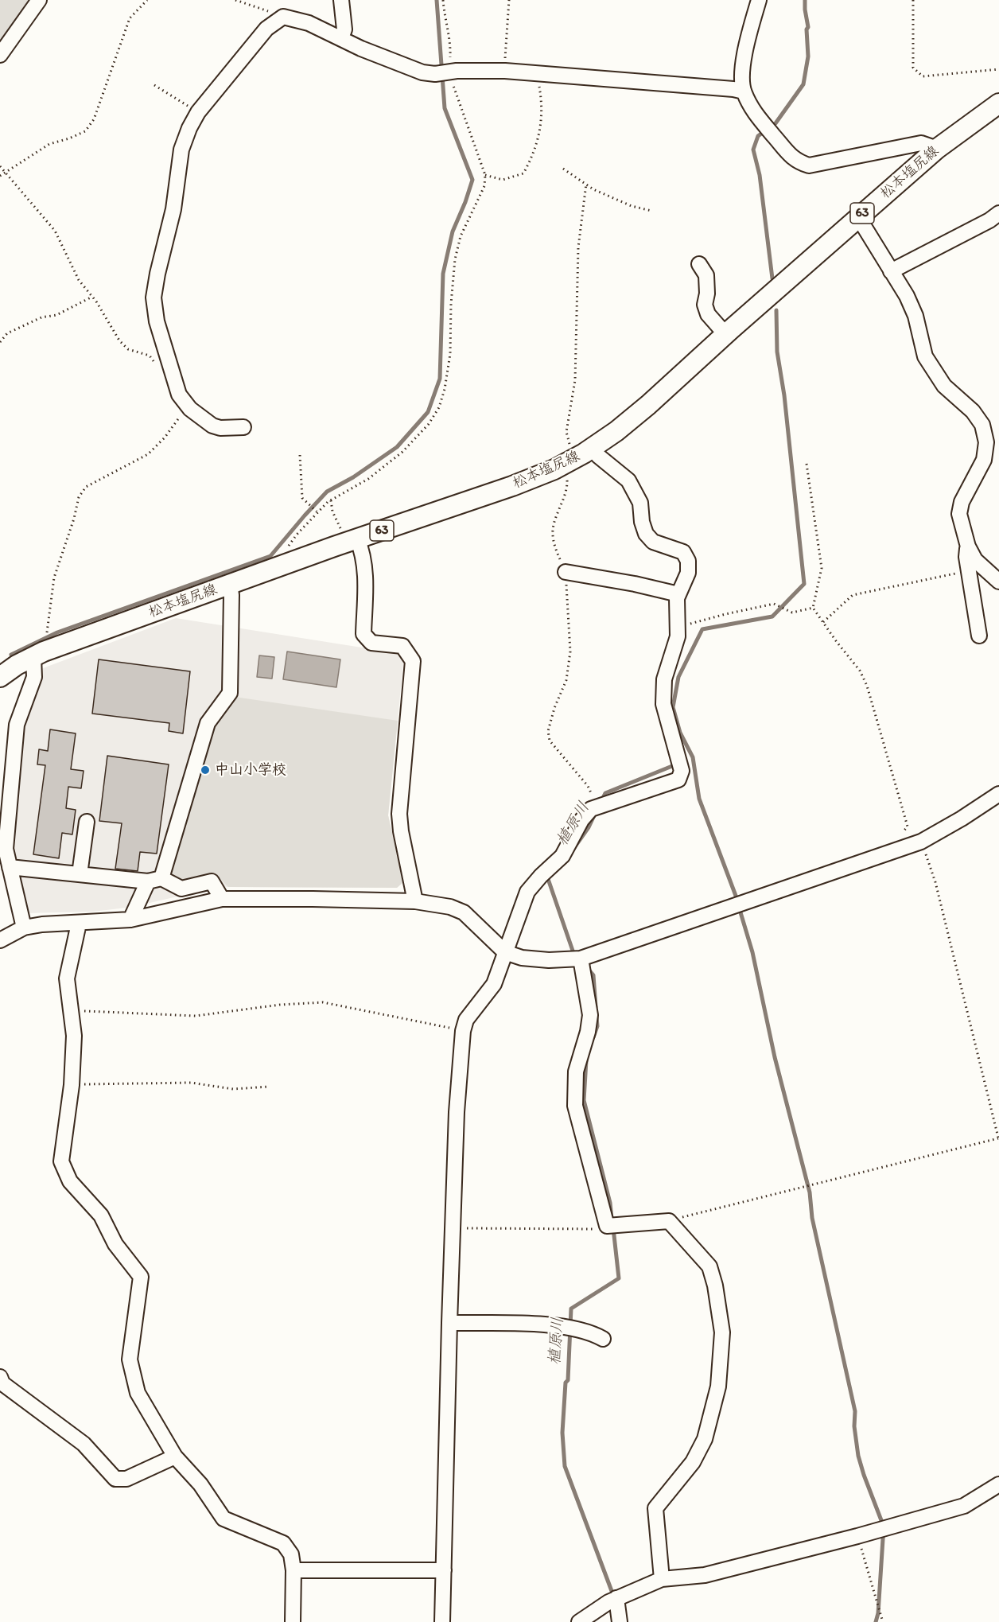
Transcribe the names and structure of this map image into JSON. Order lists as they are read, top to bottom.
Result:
{
  "streets": {
    "main road": ["松本塩尻線", "63"]
  },
  "water": ["植原川"],
  "places": ["中山小学校"]
}
